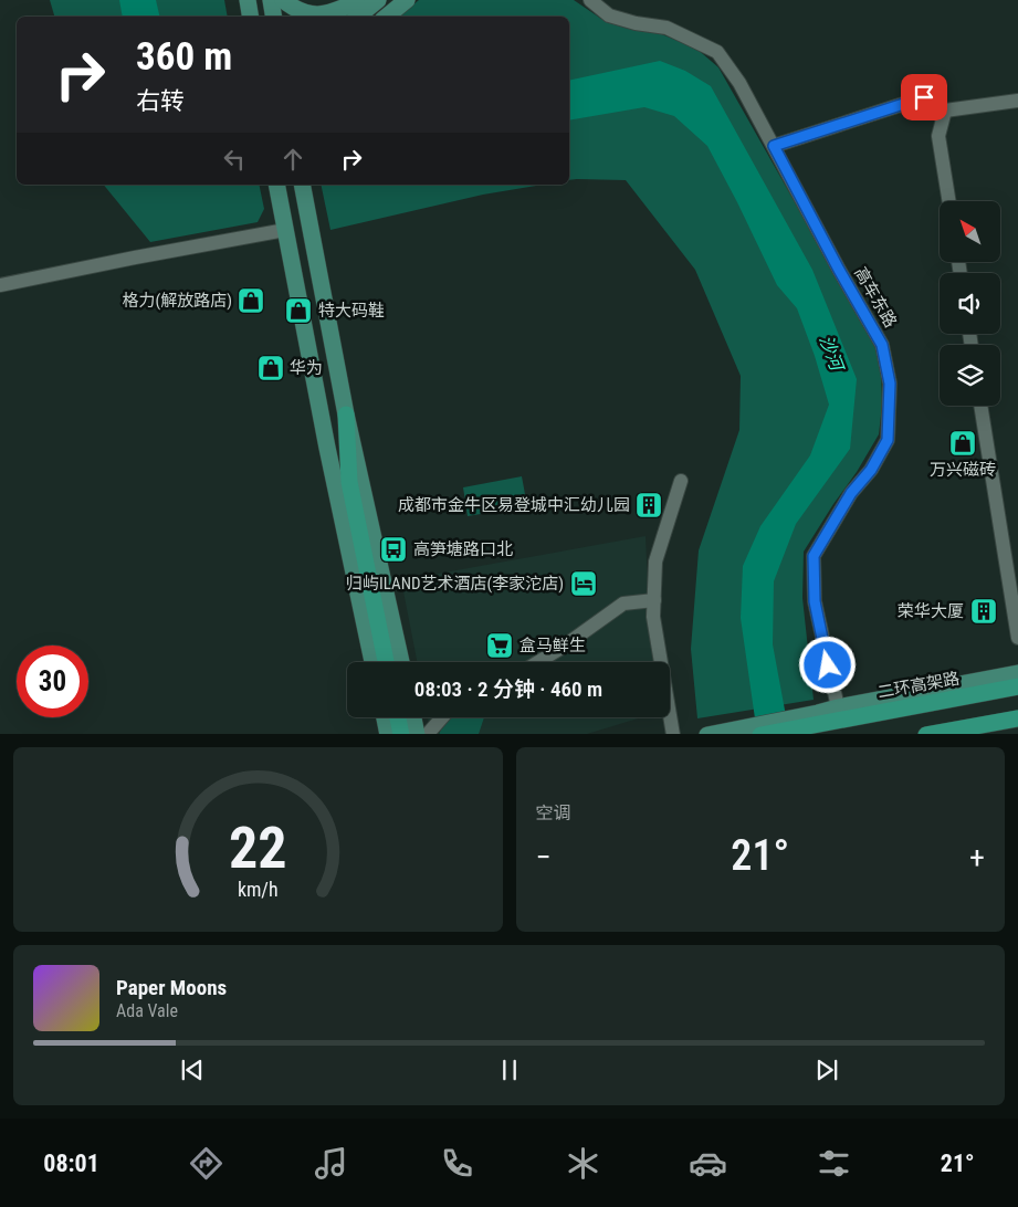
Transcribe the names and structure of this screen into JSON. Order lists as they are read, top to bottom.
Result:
{
  "streets": {
    "highway": ["二环高架路"],
    "street": ["高车东路"]
  },
  "water": ["沙河"],
  "places": {
    "shop": [
      "格力(解放路店)",
      "特大码鞋",
      "华为",
      "万兴磁砖"
    ],
    "building": ["成都市金牛区易登城中汇幼儿园", "荣华大厦"],
    "bus stop": ["高笋塘路口北"],
    "hotel": ["归屿ILAND艺术酒店(李家沱店)"],
    "supermarket": ["盒马鲜生"]
  },
  "north": "top left",
  "page": {
    "turn": ["360 m", "右转"],
    "limit": "30",
    "trip": "08:03 · 2 分钟 · 460 m",
    "tile": "空调",
    "heat": ["−", "21°", "+"],
    "song": ["Paper Moons", "Ada Vale"],
    "tabs": ["08:01", "21°"],
    "gauge": ["22", "km/h"]
  }
}
